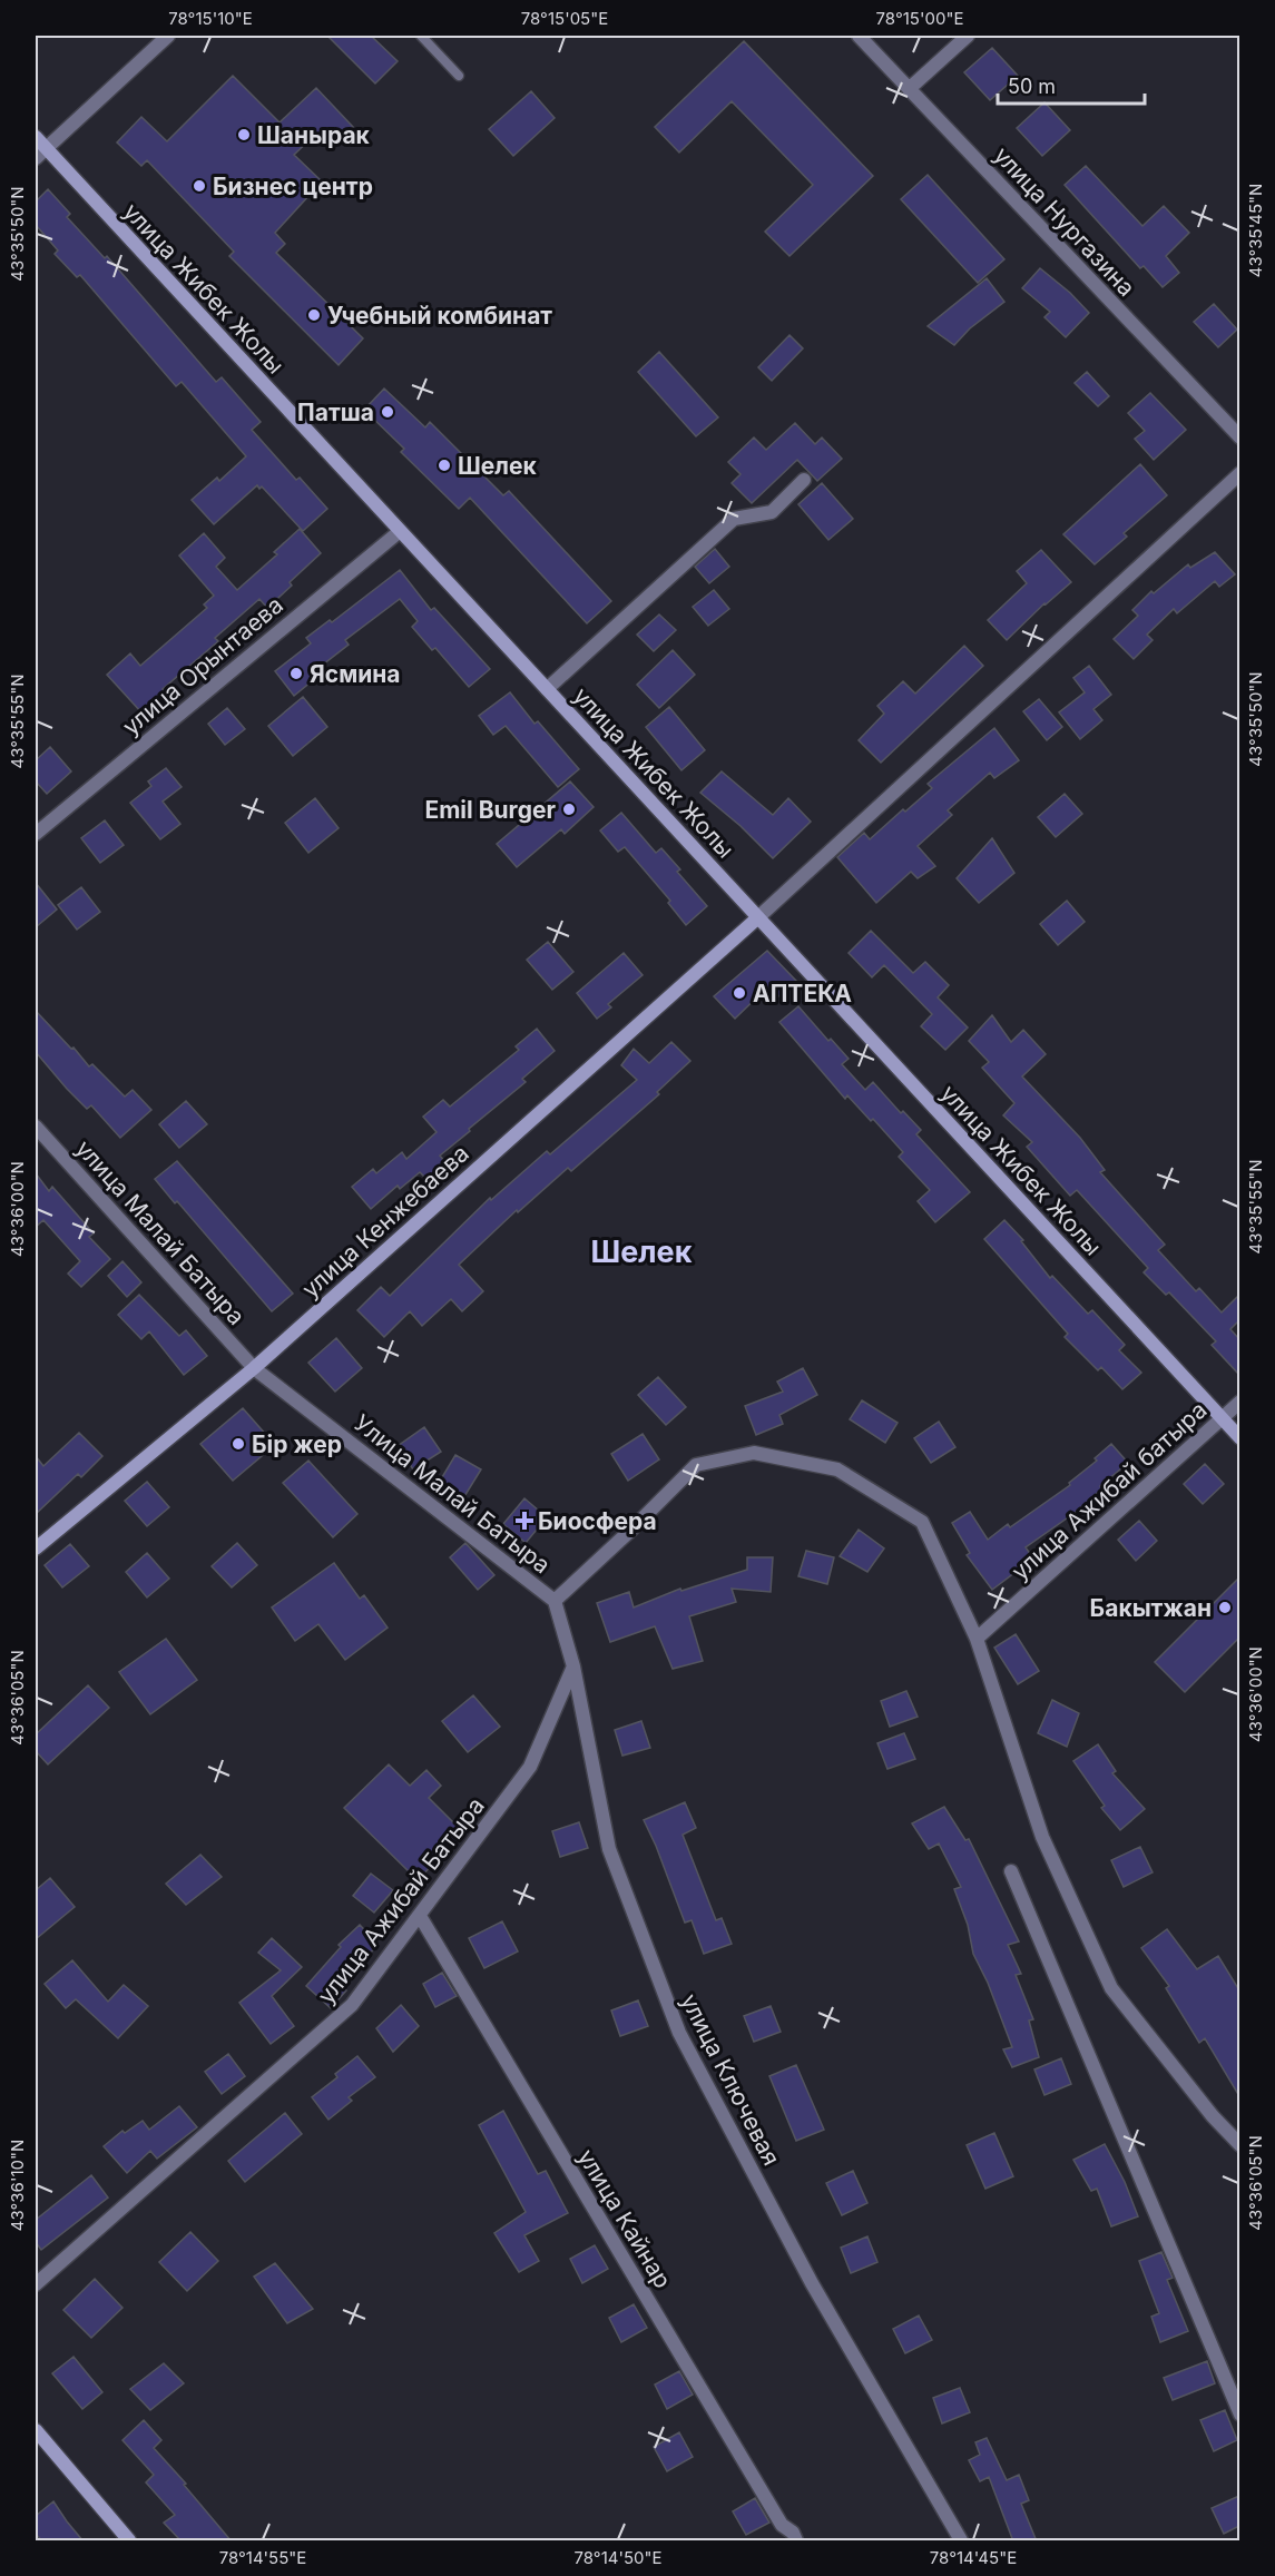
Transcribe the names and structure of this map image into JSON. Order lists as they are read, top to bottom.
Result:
{
  "streets": {
    "main road": ["улица Жибек Жолы", "улица Кенжебаева"],
    "street": [
      "улица Нургазина",
      "улица Орынтаева",
      "улица Малай Батыра",
      "улица Ажибай батыра",
      "Улица Малай Батыра",
      "улица Ажибай Батыра",
      "улица Ключевая",
      "улица Кайнар"
    ]
  },
  "crossings": [
    ["улица Жибек Жолы", "улица Орынтаева"],
    ["улица Жибек Жолы", "улица Кенжебаева"],
    ["улица Жибек Жолы", "улица Ажибай батыра"],
    ["улица Кенжебаева", "улица Малай Батыра"],
    ["улица Кенжебаева", "Улица Малай Батыра"],
    ["улица Малай Батыра", "Улица Малай Батыра"],
    ["улица Ажибай батыра", "Улица Малай Батыра"],
    ["Улица Малай Батыра", "улица Ключевая"],
    ["улица Ажибай Батыра", "улица Ключевая"],
    ["улица Ажибай Батыра", "улица Кайнар"]
  ],
  "districts": ["Шелек"],
  "places": {
    "other": [
      "Шанырак",
      "Бизнес центр",
      "Учебный комбинат",
      "Патша",
      "Шелек",
      "Ясмина",
      "Emil Burger",
      "АПТЕКА",
      "Бір жер",
      "Бакытжан"
    ],
    "health": ["Биосфера"]
  },
  "scale_bar": "50 m",
  "coordinates": [
    "78°15'10\"E",
    "78°15'05\"E",
    "78°15'00\"E",
    "43°35'45\"N",
    "43°35'50\"N",
    "43°35'55\"N",
    "43°36'00\"N",
    "43°36'05\"N",
    "43°36'10\"N",
    "78°14'55\"E",
    "78°14'50\"E",
    "78°14'45\"E"
  ]
}
